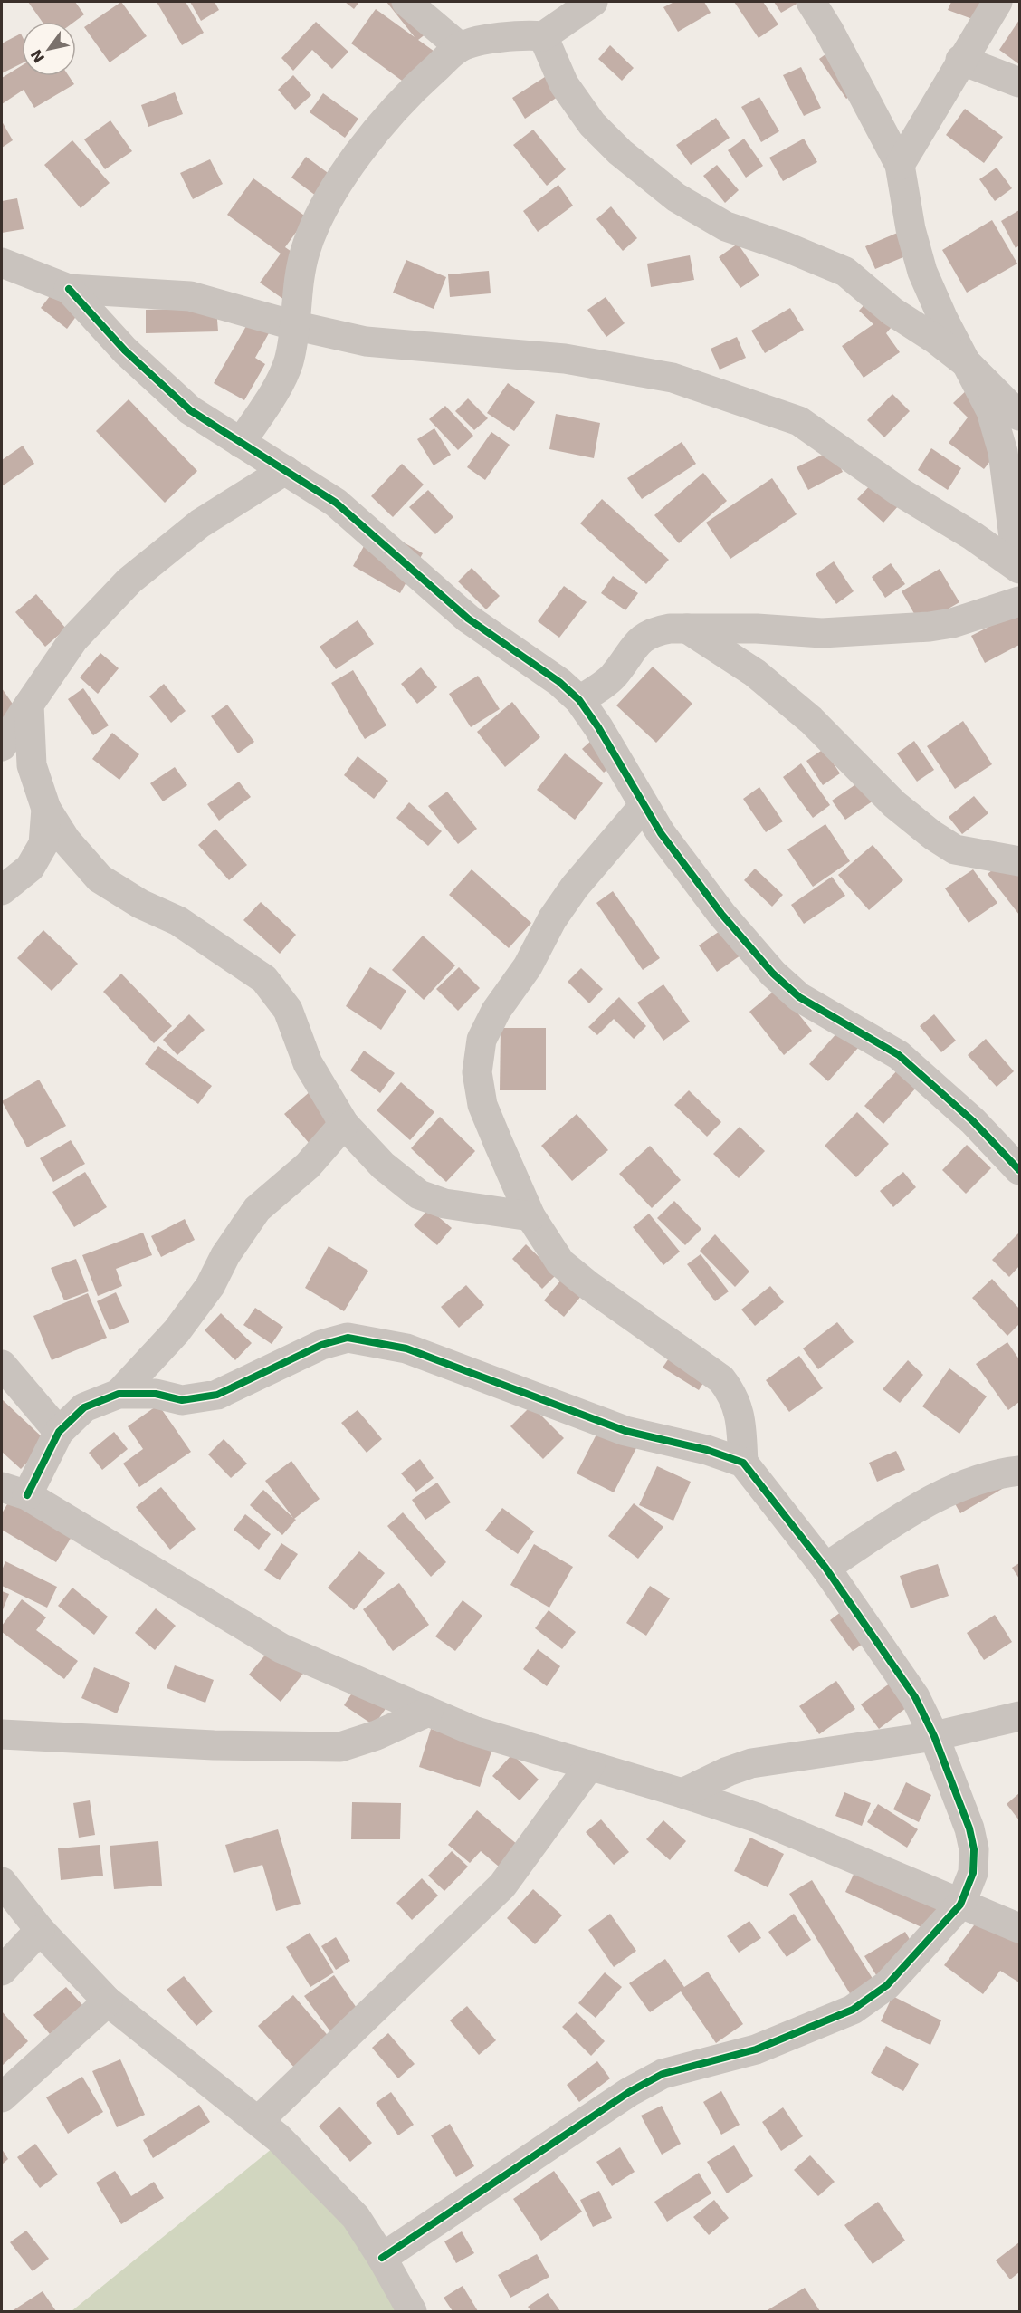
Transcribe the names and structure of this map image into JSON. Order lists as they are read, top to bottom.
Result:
{
  "north": "bottom left"
}
